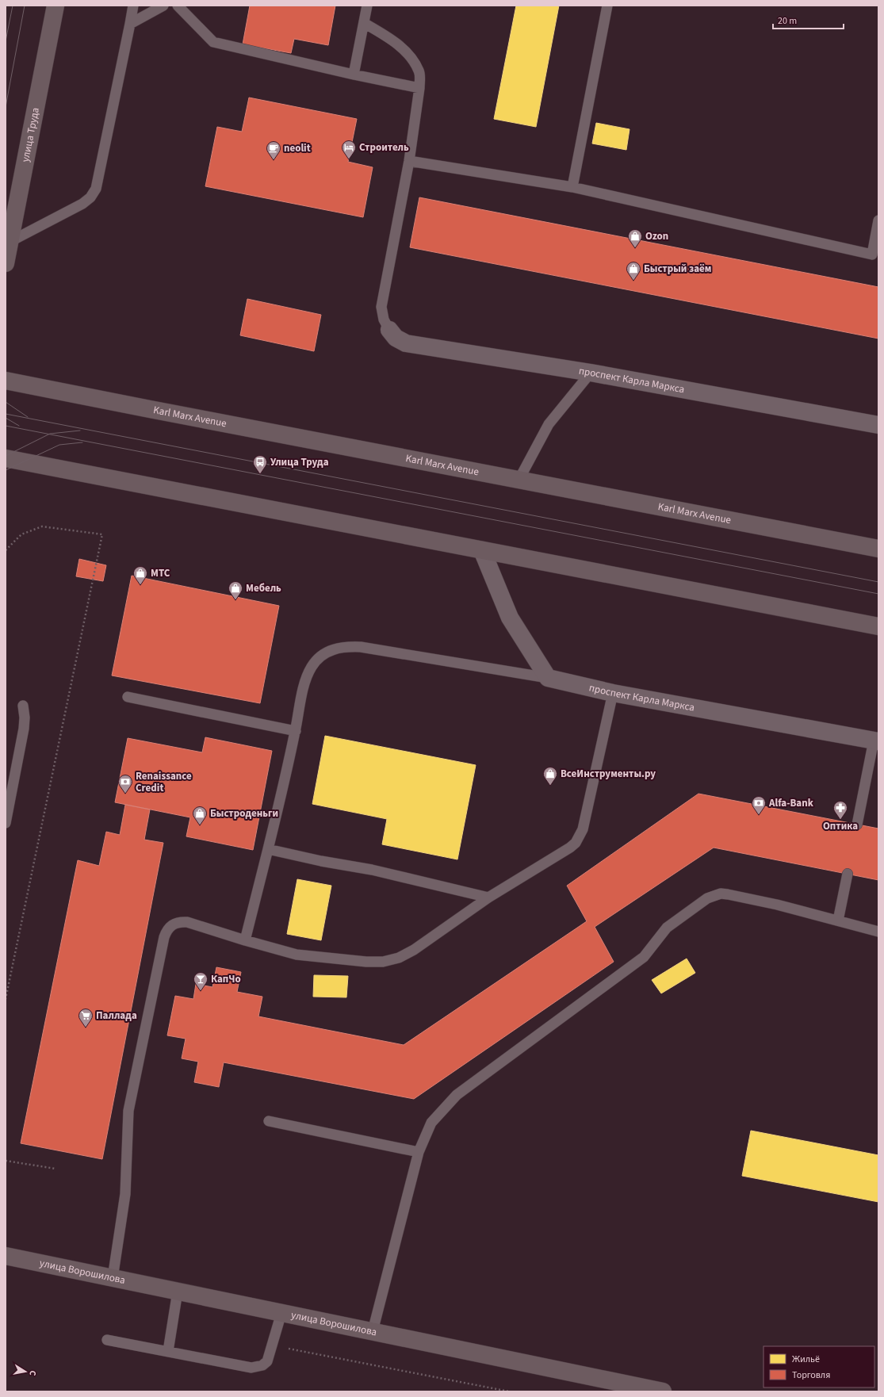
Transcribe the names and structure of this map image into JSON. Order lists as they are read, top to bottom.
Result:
{
  "streets": {
    "main road": ["улица Труда", "Karl Marx Avenue", "улица Ворошилова"],
    "street": ["проспект Карла Маркса"]
  },
  "places": {
    "hotel": ["Строитель"],
    "cafe": ["neolit"],
    "shop": [
      "Ozon",
      "Быстрый заём",
      "МТС",
      "Мебель",
      "ВсеИнструменты.ру",
      "Быстроденьги"
    ],
    "bus stop": ["Улица Труда"],
    "bank": ["Renaissance Credit", "Alfa-Bank"],
    "pharmacy": ["Оптика"],
    "bar": ["КапЧо"],
    "supermarket": ["Паллада"]
  },
  "legend": ["Жильё", "Торговля"],
  "scale_bar": "20 m",
  "north": "right"
}
